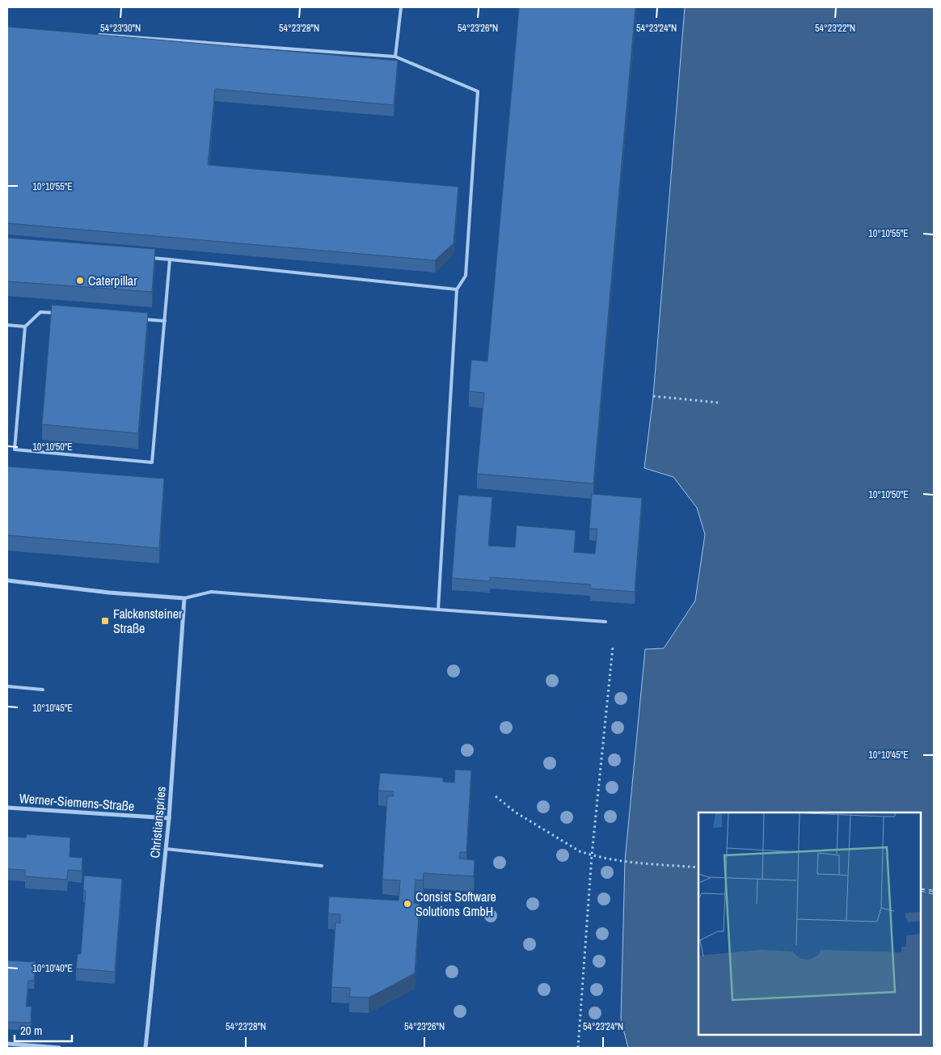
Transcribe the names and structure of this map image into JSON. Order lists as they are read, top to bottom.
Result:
{
  "streets": {
    "street": ["Werner-Siemens-Straße", "Christianspries"]
  },
  "crossings": [
    ["Werner-Siemens-Straße", "Christianspries"]
  ],
  "places": {
    "other": ["Caterpillar", "Consist Software Solutions GmbH"],
    "transit": ["Falckensteiner Straße"]
  },
  "scale_bar": "20 m",
  "coordinates": [
    "54°23'30\"N",
    "54°23'28\"N",
    "54°23'26\"N",
    "54°23'24\"N",
    "54°23'22\"N",
    "10°10'55\"E",
    "10°10'50\"E",
    "10°10'45\"E",
    "10°10'40\"E"
  ]
}
